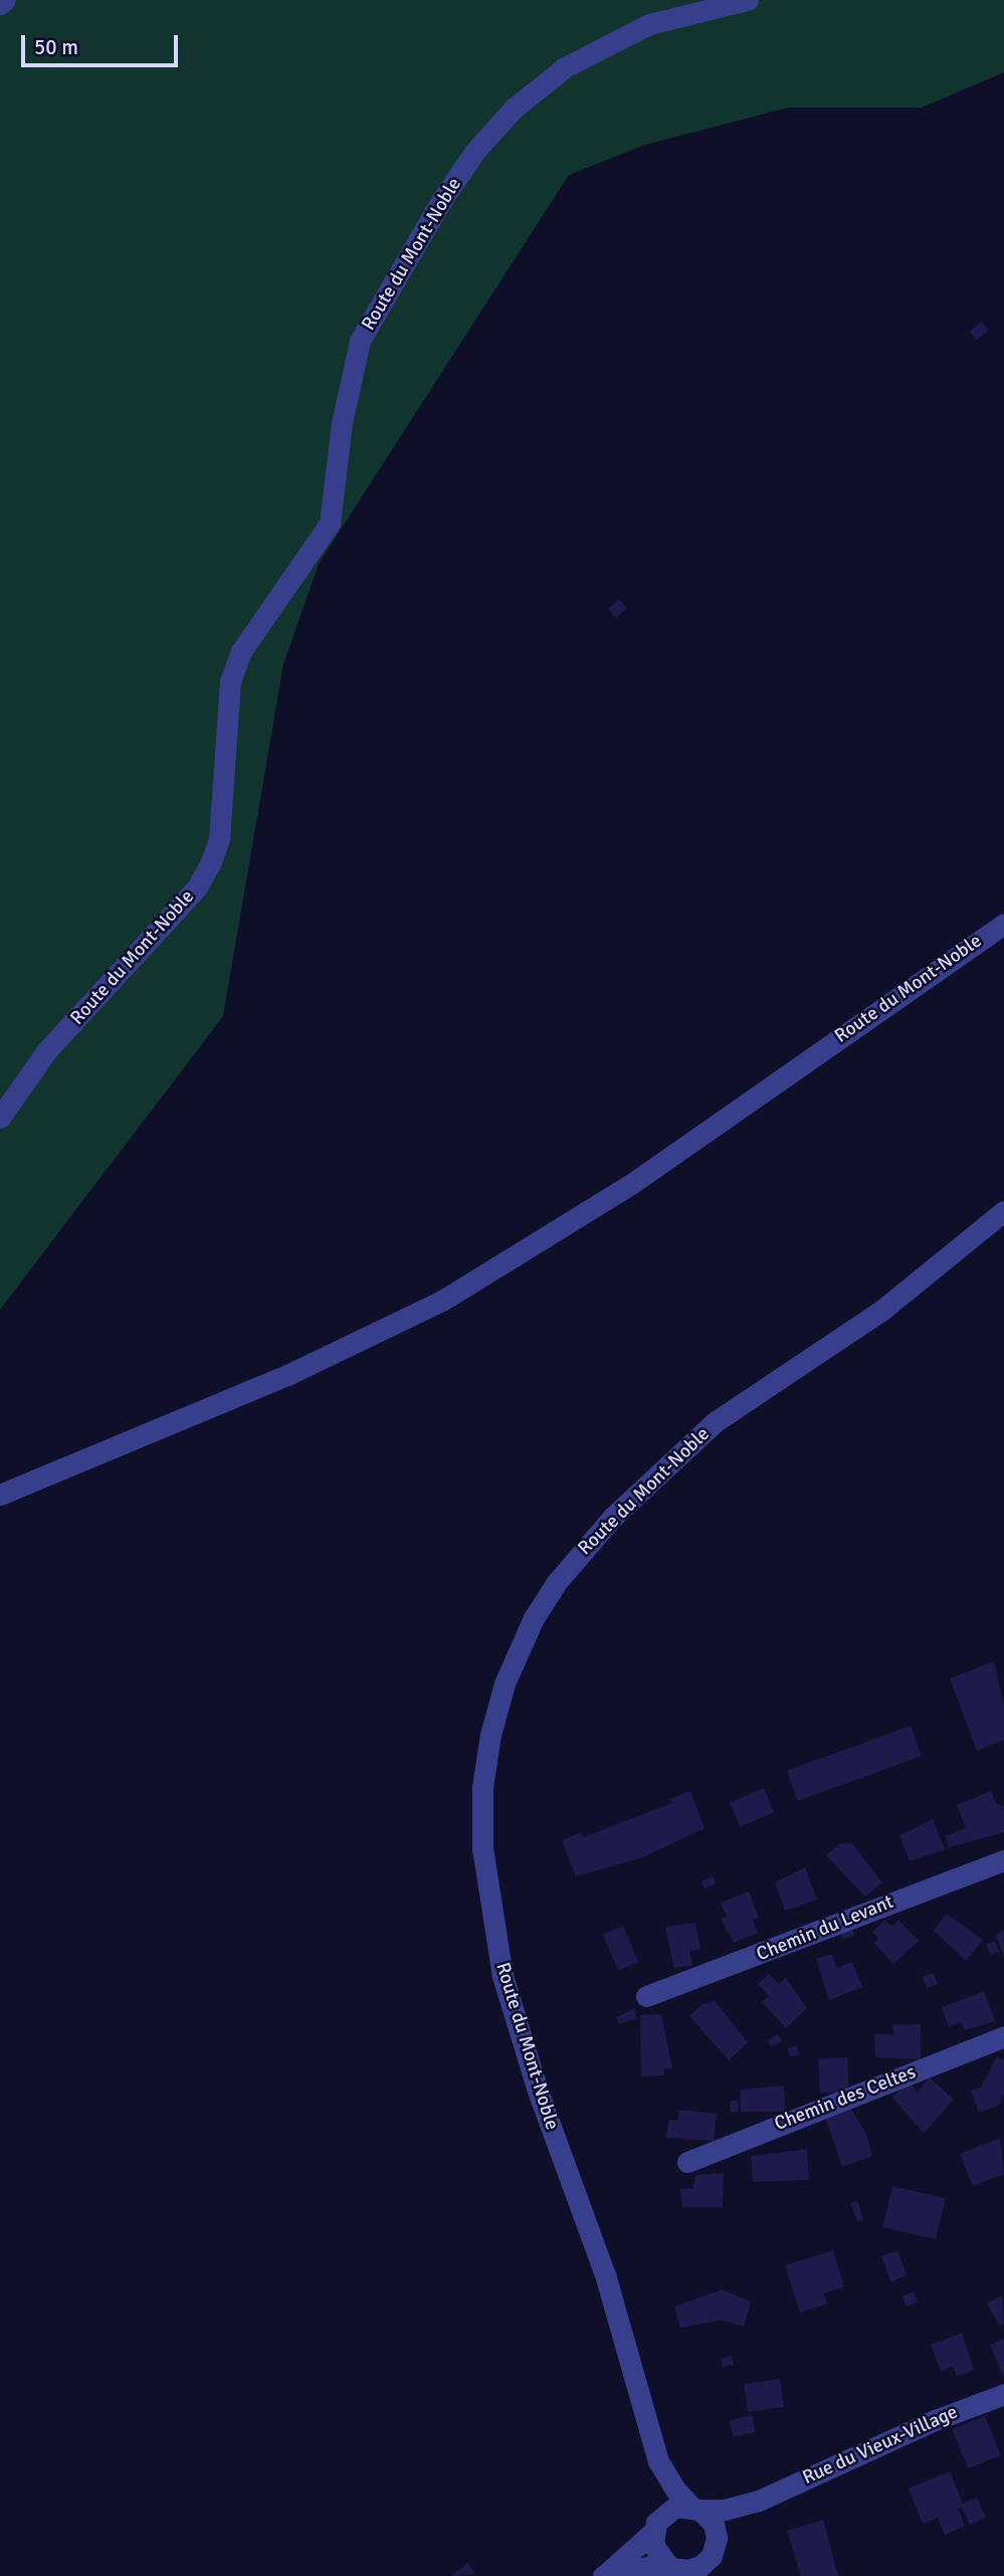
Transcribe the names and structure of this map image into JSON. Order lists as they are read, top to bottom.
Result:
{
  "streets": {
    "street": [
      "Route du Mont-Noble",
      "Chemin du Levant",
      "Chemin des Celtes",
      "Rue du Vieux-Village"
    ]
  },
  "crossings": [
    ["Route du Mont-Noble", "Rue du Vieux-Village"]
  ],
  "scale_bar": "50 m"
}
